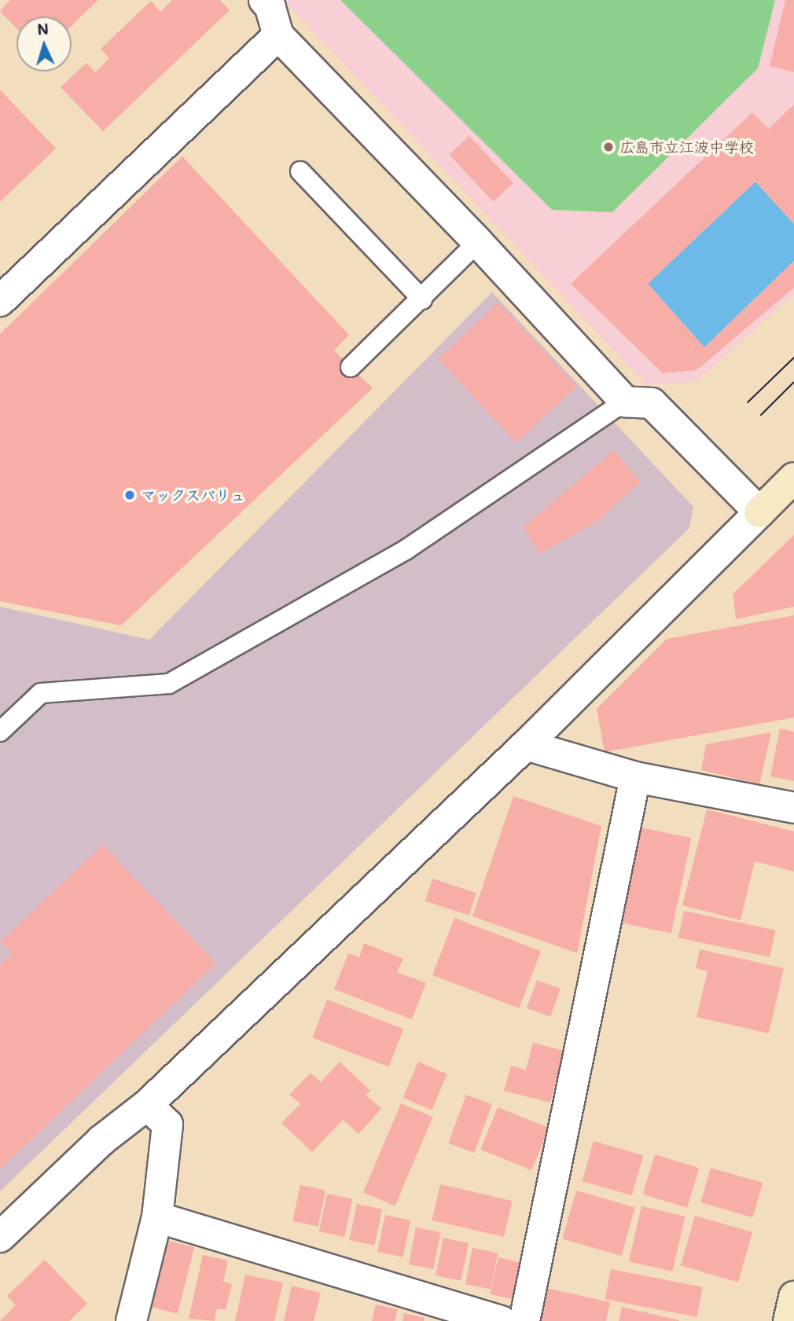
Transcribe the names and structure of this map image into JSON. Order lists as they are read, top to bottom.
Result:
{
  "places": ["広島市立江波中学校", "マックスバリュ"],
  "north": "top"
}
